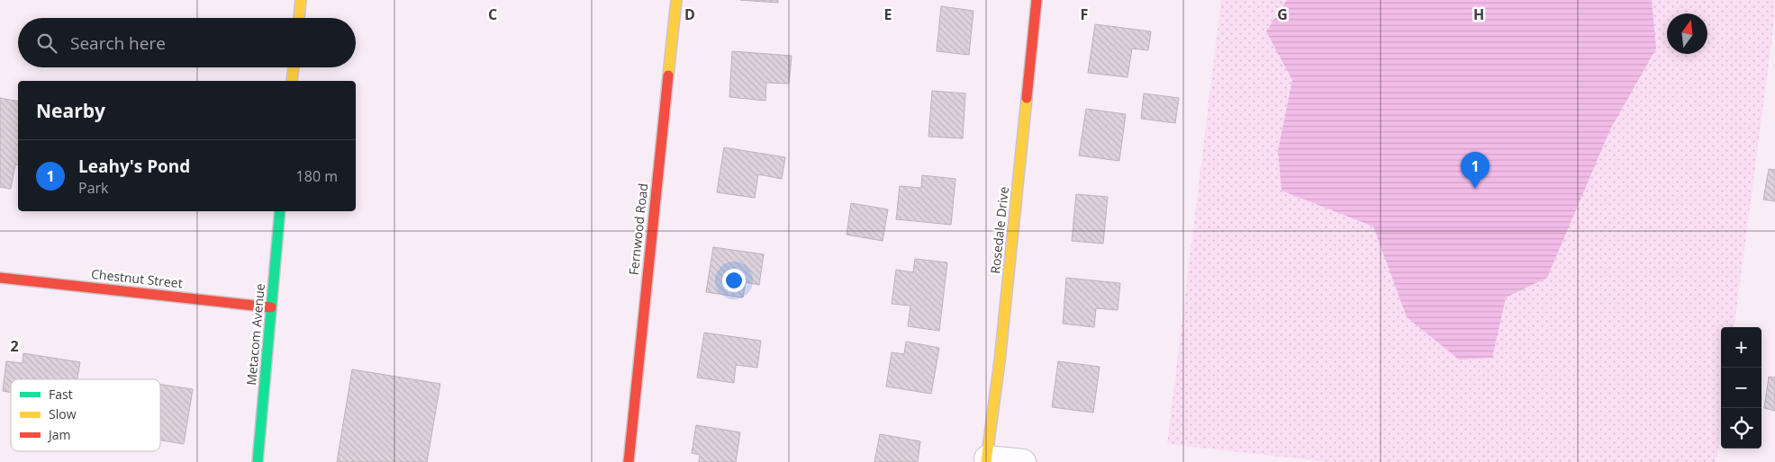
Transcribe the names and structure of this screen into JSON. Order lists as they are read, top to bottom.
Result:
{
  "streets": {
    "street": [
      "Fernwood Road",
      "Rosedale Drive",
      "Chestnut Street",
      "Metacom Avenue"
    ]
  },
  "crossings": [
    ["Chestnut Street", "Metacom Avenue"]
  ],
  "legend": ["Fast", "Slow", "Jam"],
  "north": "top",
  "page": {
    "search": "Search here",
    "heading": "Nearby",
    "list": [
      {
        "mark": "1",
        "name": "Leahy's Pond",
        "note": "Park",
        "value": "180 m"
      }
    ],
    "pins": "1",
    "map_buttons": ["+", "−"]
  },
  "grid": {
    "columns": [
      "C",
      "D",
      "E",
      "F",
      "G",
      "H"
    ],
    "rows": ["2"]
  }
}
